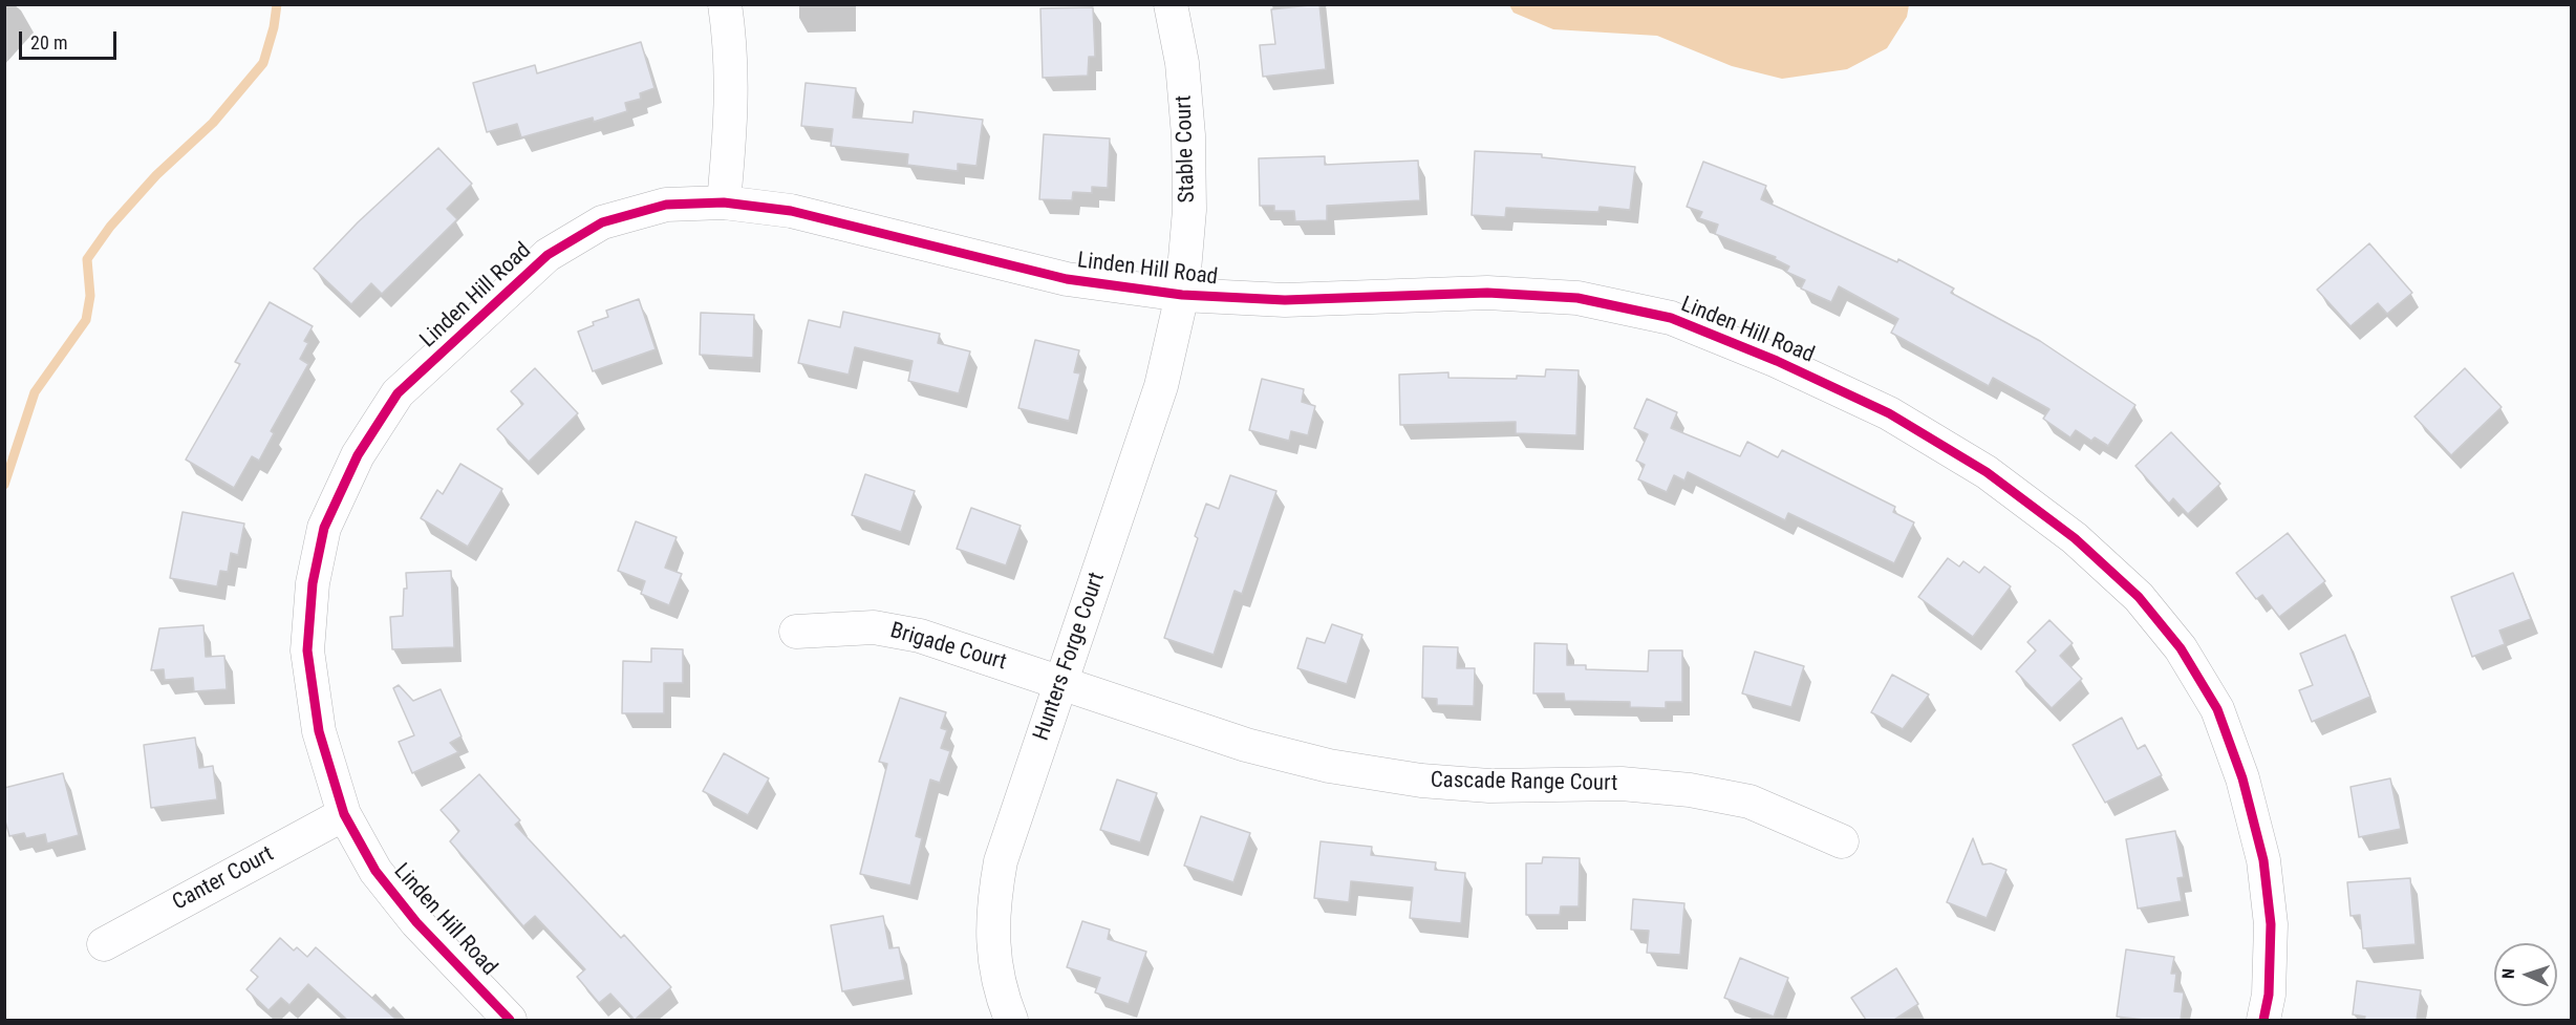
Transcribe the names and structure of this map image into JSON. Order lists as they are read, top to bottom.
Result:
{
  "streets": {
    "street": [
      "Stable Court",
      "Linden Hill Road",
      "Brigade Court",
      "Hunters Forge Court",
      "Cascade Range Court",
      "Canter Court"
    ]
  },
  "crossings": [
    ["Stable Court", "Linden Hill Road"],
    ["Stable Court", "Hunters Forge Court"],
    ["Linden Hill Road", "Hunters Forge Court"],
    ["Linden Hill Road", "Canter Court"],
    ["Brigade Court", "Hunters Forge Court"],
    ["Brigade Court", "Cascade Range Court"],
    ["Hunters Forge Court", "Cascade Range Court"]
  ],
  "scale_bar": "20 m",
  "north": "left"
}
